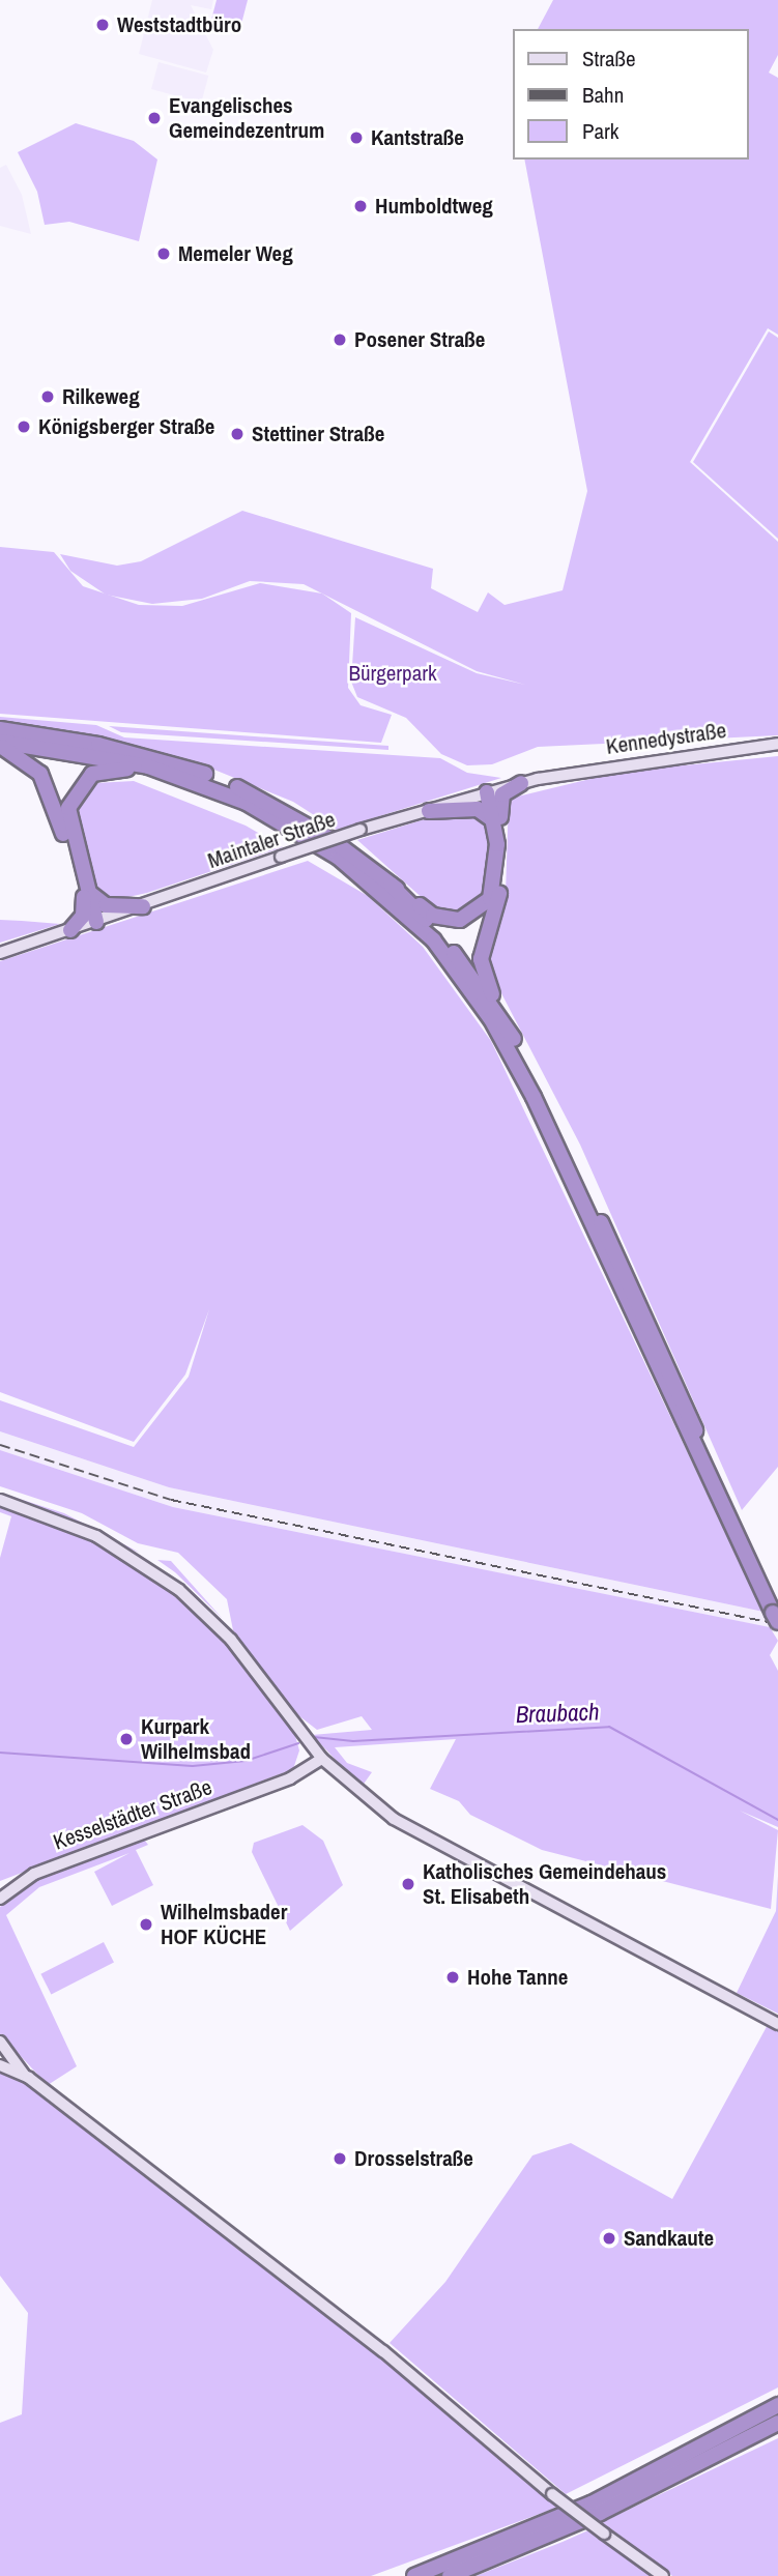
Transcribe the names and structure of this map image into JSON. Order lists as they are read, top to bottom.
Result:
{
  "streets": {
    "main road": ["Kennedystraße", "Maintaler Straße", "Kesselstädter Straße"]
  },
  "crossings": [
    ["Kennedystraße", "Maintaler Straße"]
  ],
  "water": ["Braubach"],
  "parks": ["Bürgerpark"],
  "places": [
    "Weststadtbüro",
    "Evangelisches Gemeindezentrum",
    "Kantstraße",
    "Humboldtweg",
    "Memeler Weg",
    "Posener Straße",
    "Rilkeweg",
    "Königsberger Straße",
    "Stettiner Straße",
    "Kurpark Wilhelmsbad",
    "Katholisches Gemeindehaus St. Elisabeth",
    "Wilhelmsbader HOF KÜCHE",
    "Hohe Tanne",
    "Drosselstraße",
    "Sandkaute"
  ],
  "legend": ["Straße", "Bahn", "Park"]
}
